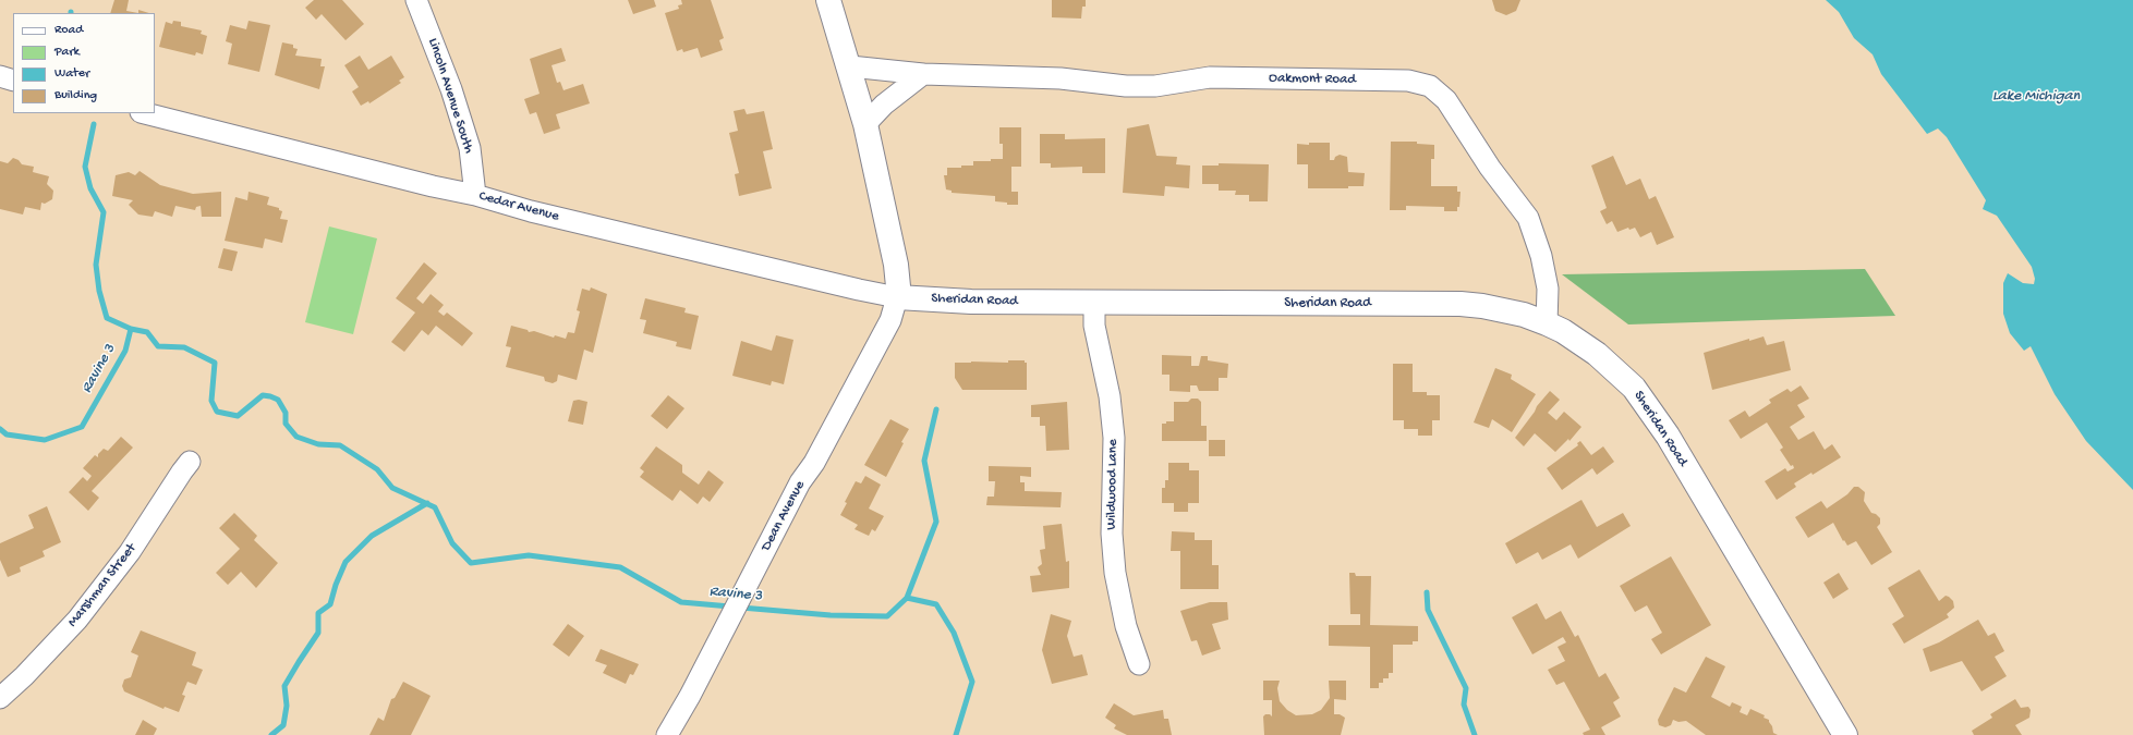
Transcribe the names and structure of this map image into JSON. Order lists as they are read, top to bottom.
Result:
{
  "streets": {
    "street": [
      "Oakmont Road",
      "Lincoln Avenue South",
      "Cedar Avenue",
      "Sheridan Road",
      "Wildwood Lane",
      "Dean Avenue",
      "Marshman Street"
    ]
  },
  "crossings": [
    ["Oakmont Road", "Sheridan Road"],
    ["Lincoln Avenue South", "Cedar Avenue"],
    ["Cedar Avenue", "Sheridan Road"],
    ["Cedar Avenue", "Dean Avenue"],
    ["Sheridan Road", "Wildwood Lane"],
    ["Sheridan Road", "Dean Avenue"]
  ],
  "water": ["Lake Michigan", "Ravine 3"],
  "legend": [
    "Road",
    "Park",
    "Water",
    "Building"
  ]
}
